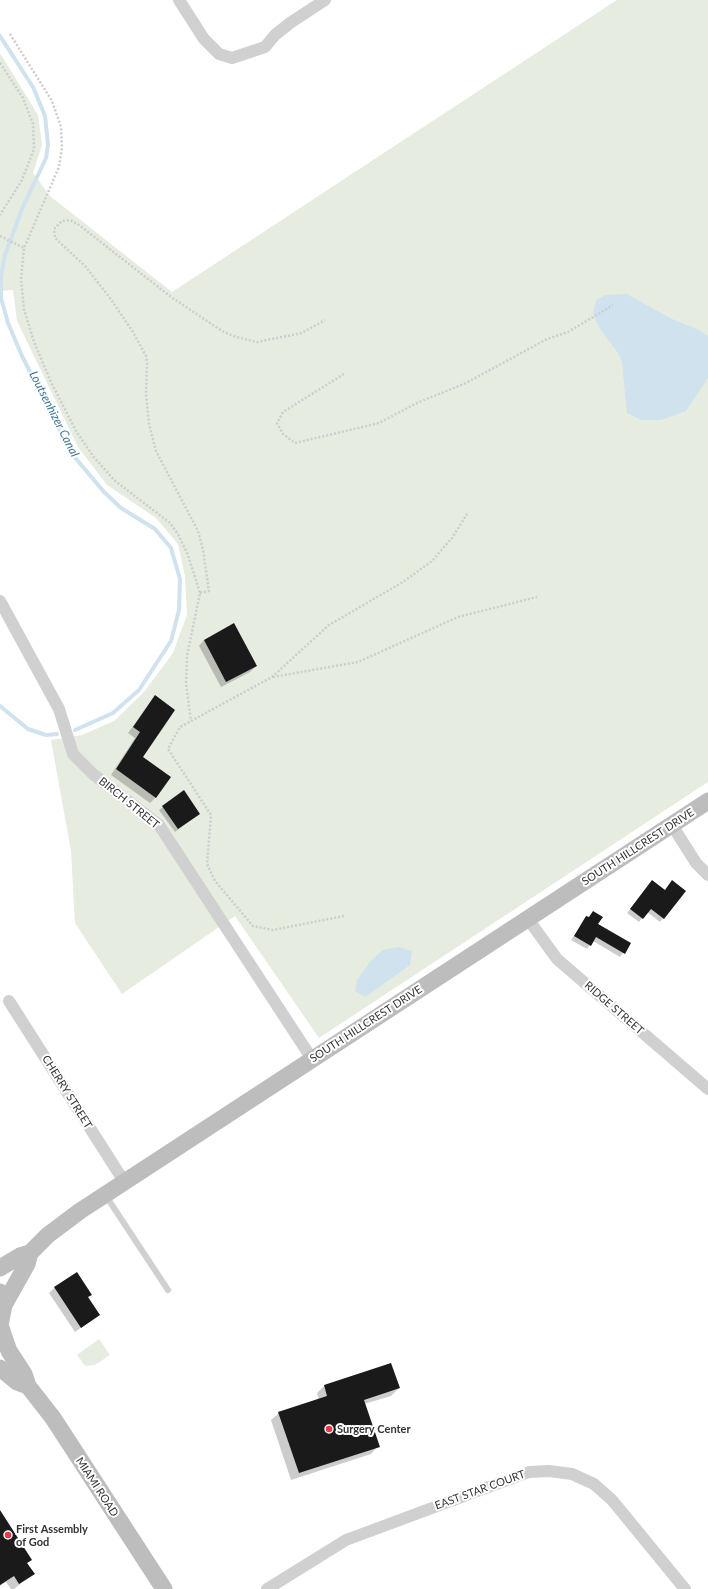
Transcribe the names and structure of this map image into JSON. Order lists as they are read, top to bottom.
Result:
{
  "streets": {
    "street": [
      "BIRCH STREET",
      "SOUTH HILLCREST DRIVE",
      "RIDGE STREET",
      "CHERRY STREET",
      "MIAMI ROAD",
      "EAST STAR COURT"
    ]
  },
  "crossings": [
    ["BIRCH STREET", "SOUTH HILLCREST DRIVE"],
    ["SOUTH HILLCREST DRIVE", "RIDGE STREET"],
    ["SOUTH HILLCREST DRIVE", "CHERRY STREET"],
    ["SOUTH HILLCREST DRIVE", "MIAMI ROAD"]
  ],
  "water": ["Loutsenhizer Canal"],
  "places": ["Surgery Center", "First Assembly of God"]
}
